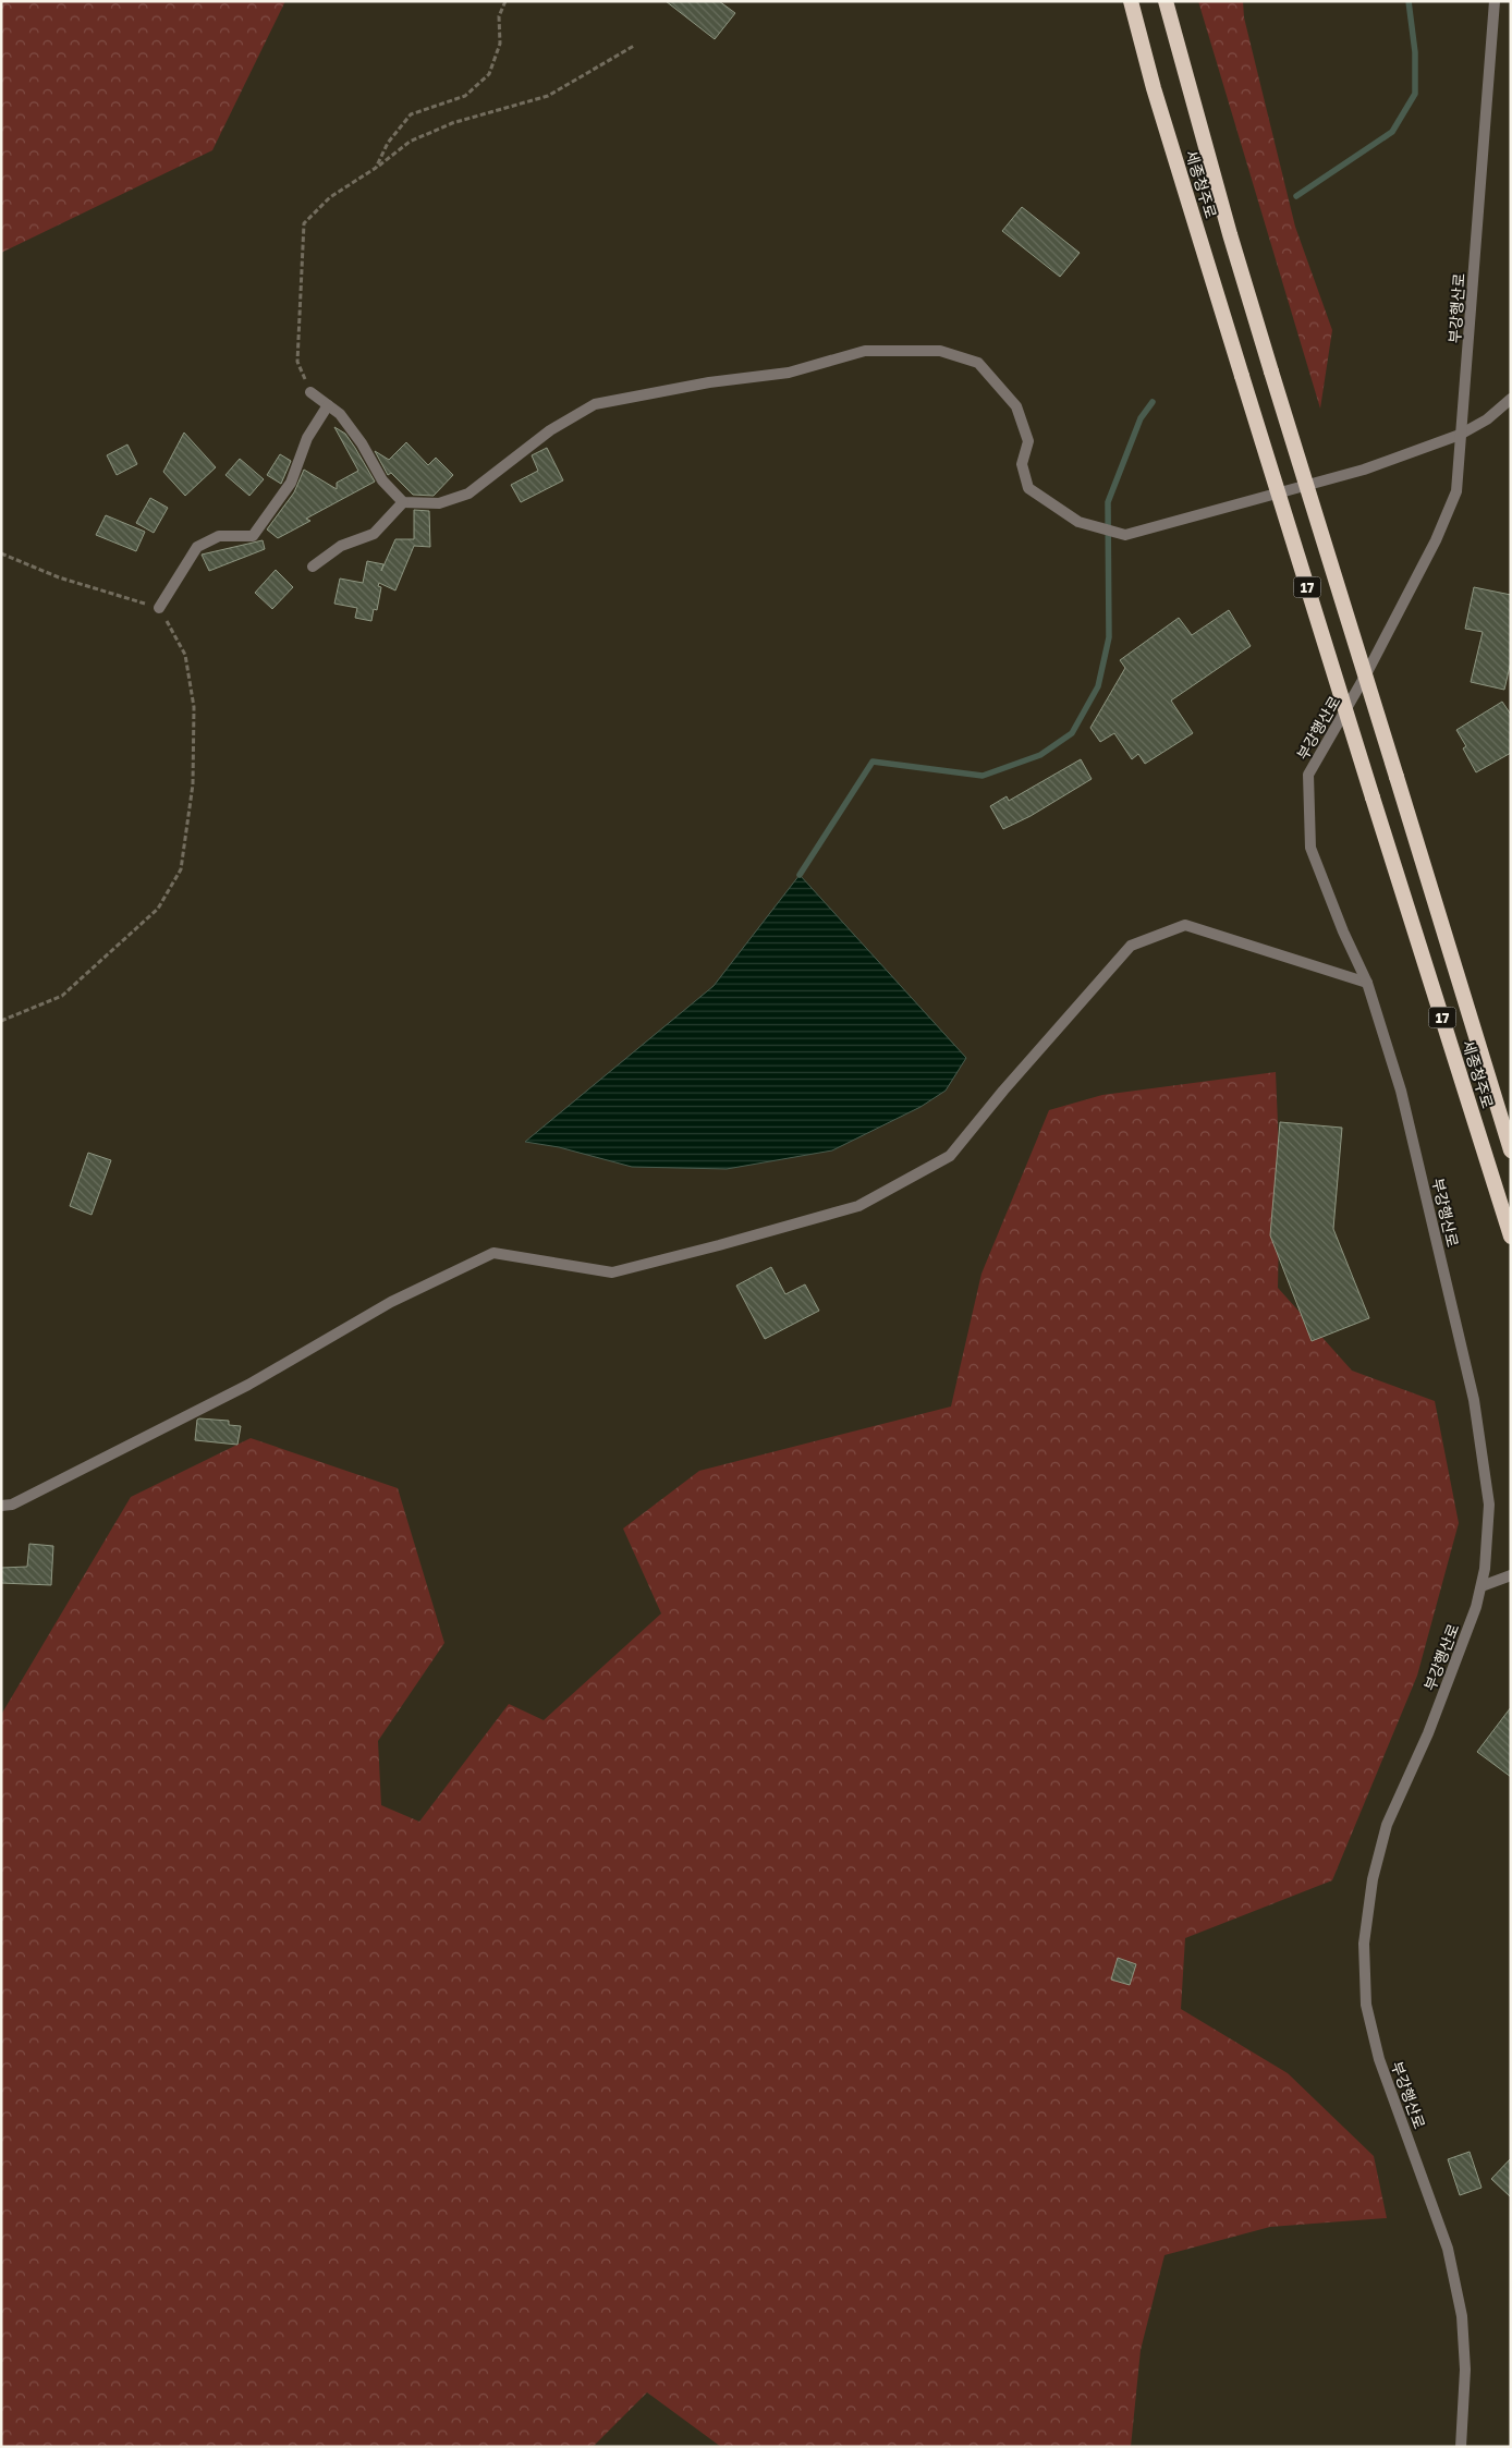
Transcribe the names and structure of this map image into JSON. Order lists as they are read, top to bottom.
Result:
{
  "streets": {
    "highway": ["세종청주로", "17"],
    "street": ["부강행산로"]
  }
}
